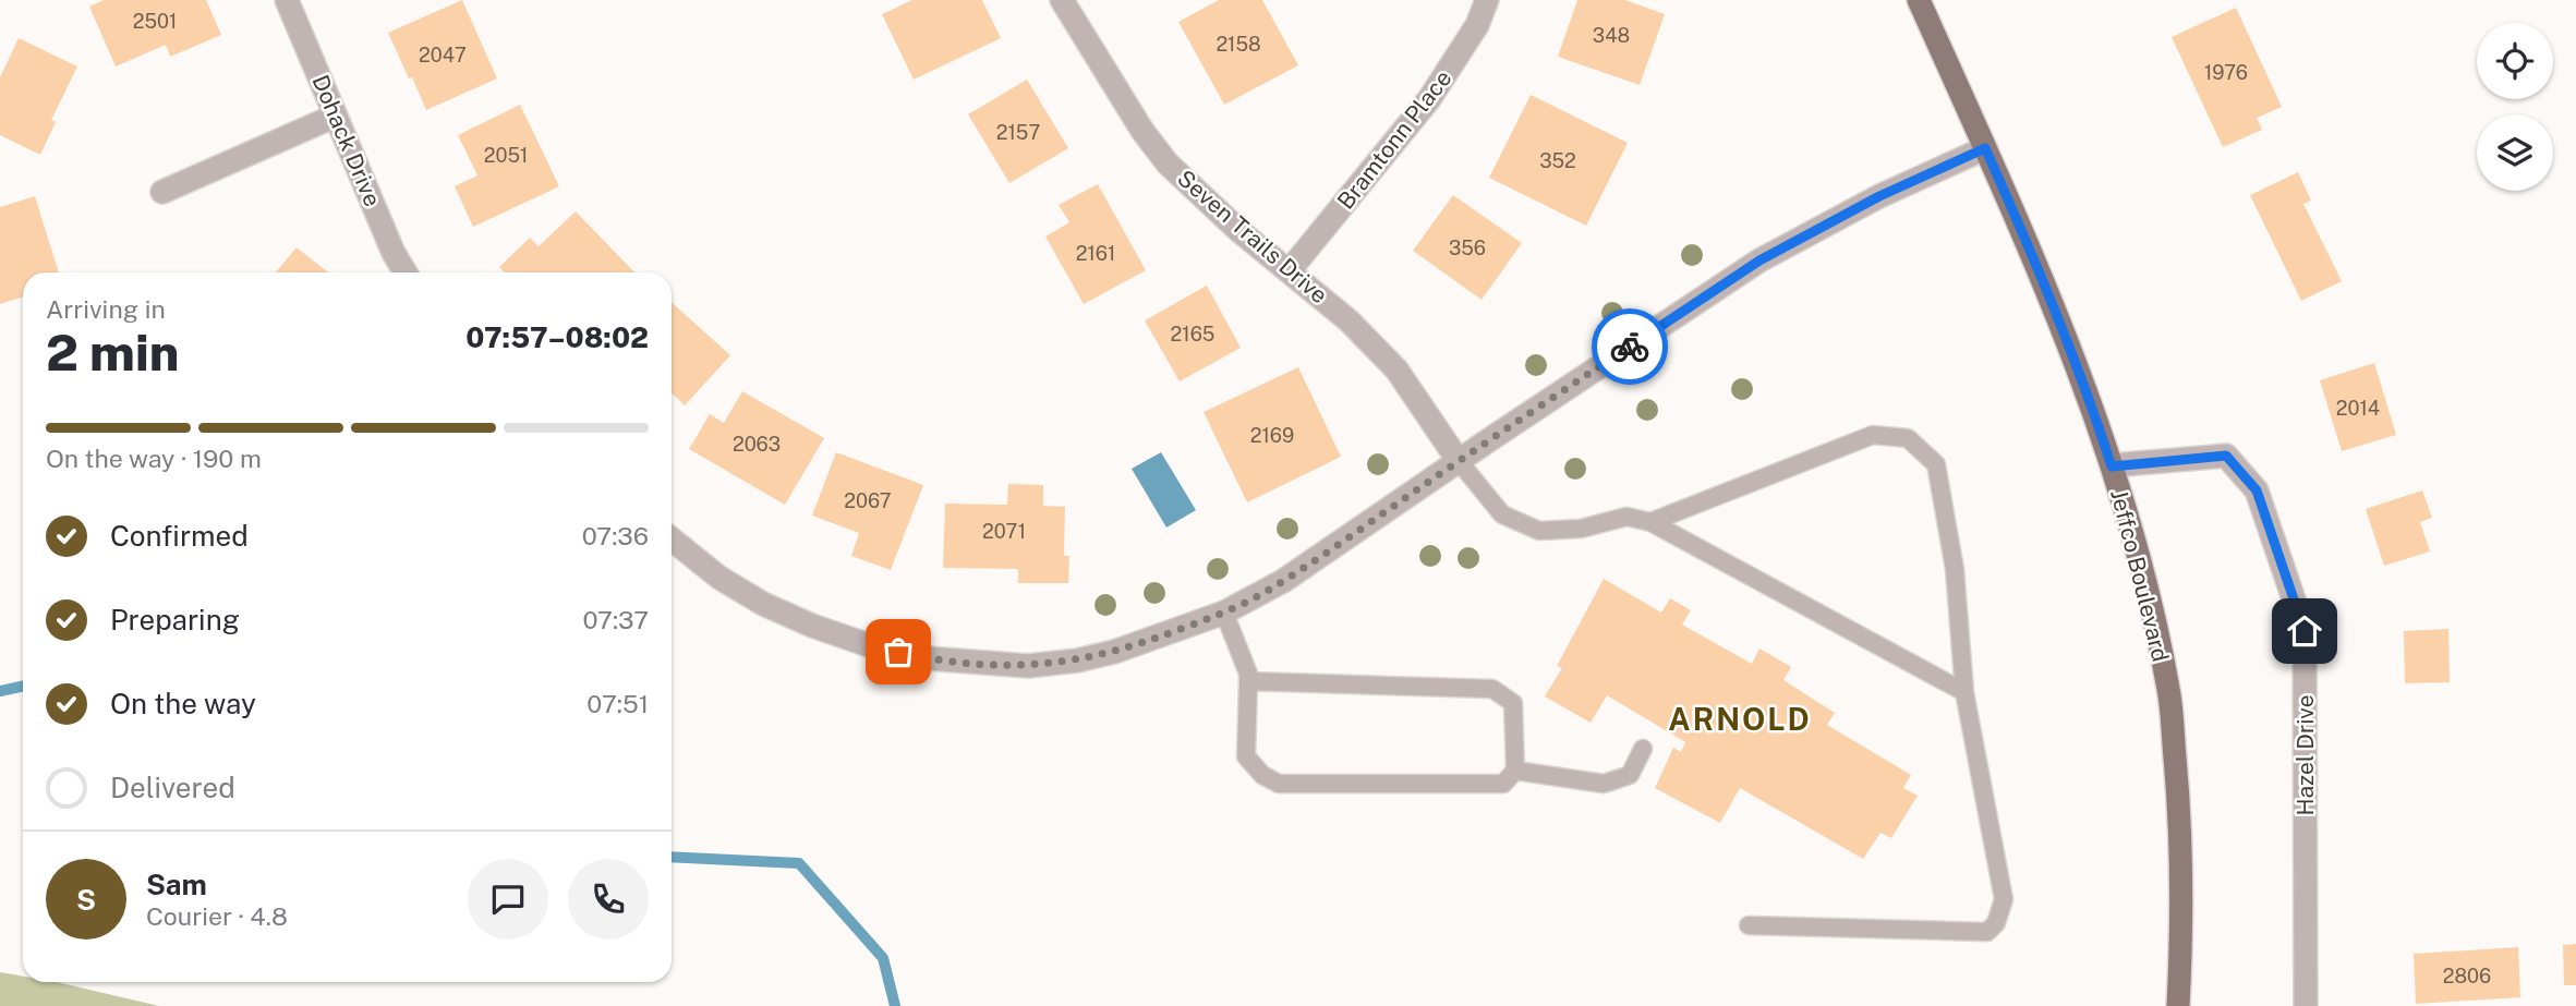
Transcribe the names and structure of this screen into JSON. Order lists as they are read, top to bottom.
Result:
{
  "streets": {
    "main road": ["Jeffco Boulevard"],
    "street": [
      "Bramtonn Place",
      "Dohack Drive",
      "Seven Trails Drive",
      "Hazel Drive"
    ]
  },
  "crossings": [
    ["Bramtonn Place", "Seven Trails Drive"],
    ["Jeffco Boulevard", "Hazel Drive"]
  ],
  "districts": ["ARNOLD"],
  "house_numbers": [
    "2501",
    "348",
    "2158",
    "2047",
    "1976",
    "2157",
    "2051",
    "352",
    "356",
    "2161",
    "2165",
    "2014",
    "2169",
    "2063",
    "2067",
    "2071",
    "2806"
  ],
  "page": {
    "heading": ["2 min", "Arriving in", "07:57–08:02"],
    "panel": ["Sam", "Courier · 4.8"],
    "bar": "On the way · 190 m",
    "list": [
      ["Confirmed", "07:36"],
      ["Preparing", "07:37"],
      ["On the way", "07:51"],
      "Delivered"
    ],
    "round": "S"
  }
}
